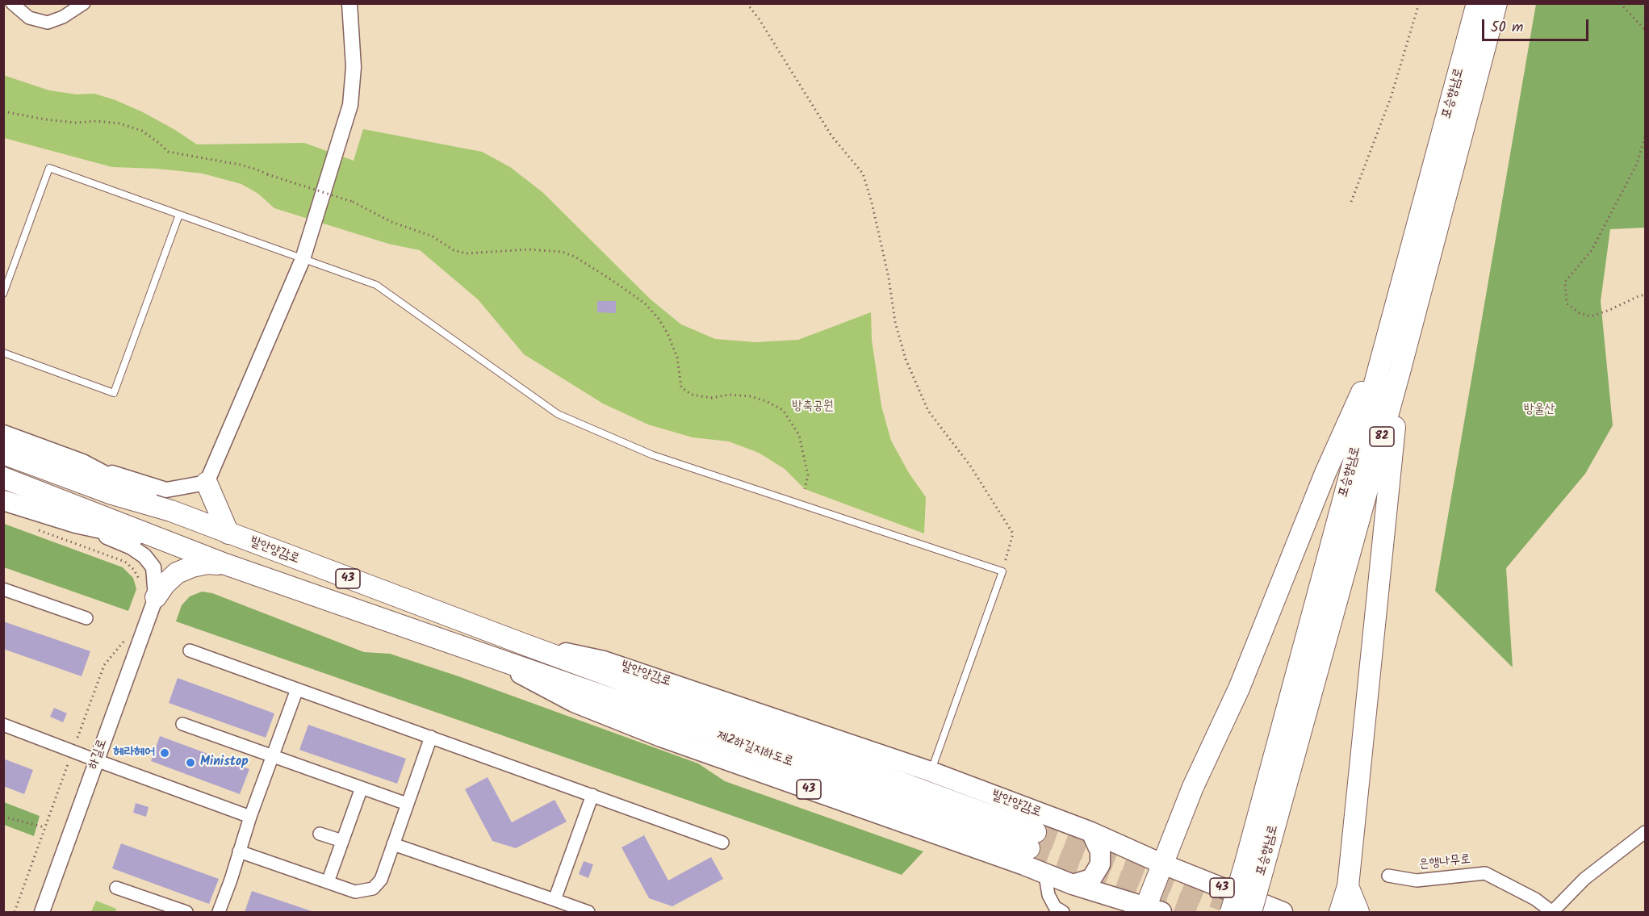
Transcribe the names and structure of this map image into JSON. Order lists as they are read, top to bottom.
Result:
{
  "streets": {
    "highway": [
      "포승향남로",
      "82",
      "발안양감로",
      "43",
      "제2하길지하도로"
    ],
    "street": ["하길로", "은행나무로"]
  },
  "crossings": [
    ["발안양감로", "43"],
    ["발안양감로", "제2하길지하도로"]
  ],
  "parks": ["방축공원", "방울산"],
  "places": ["헤라헤어", "Ministop"],
  "scale_bar": "50 m"
}
